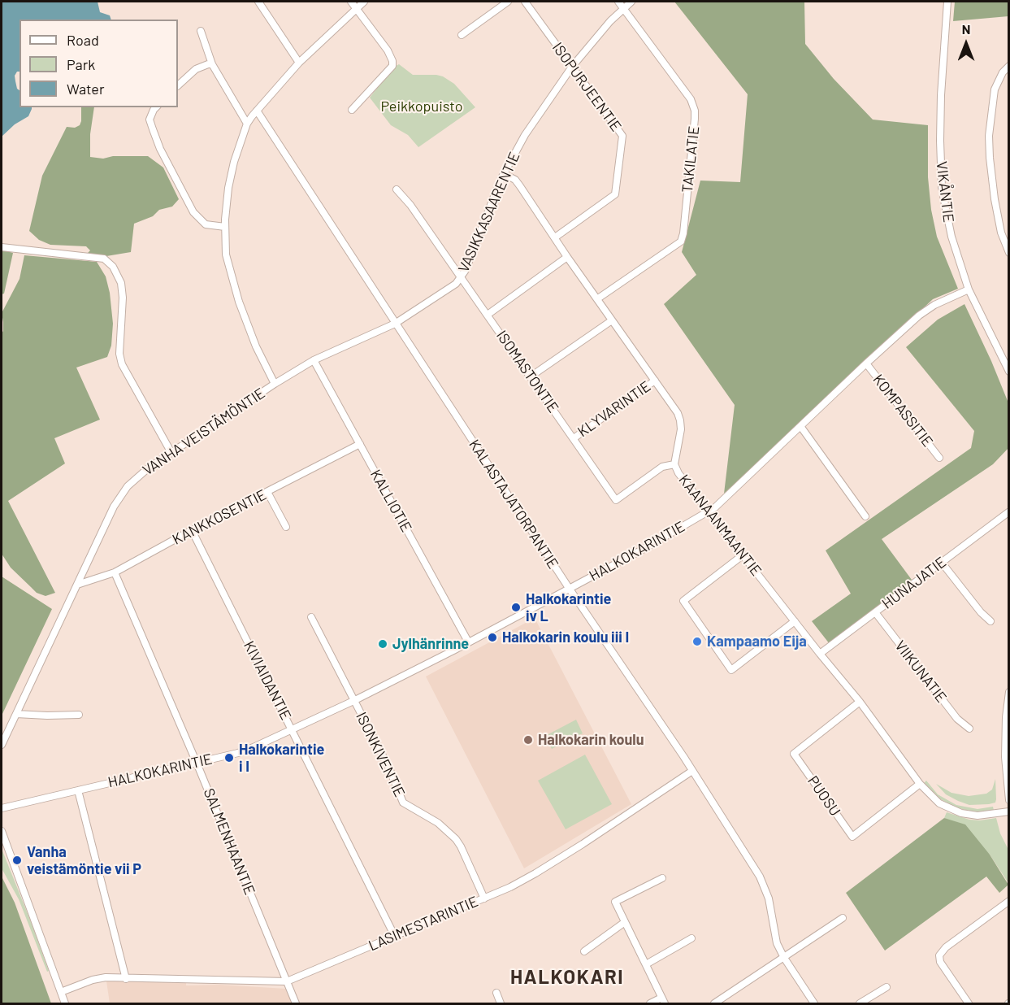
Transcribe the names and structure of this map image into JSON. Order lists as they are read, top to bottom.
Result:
{
  "streets": {
    "street": [
      "ISOPURJEENTIE",
      "TAKILATIE",
      "VIKÅNTIE",
      "VASIKKASAARENTIE",
      "ISOMASTONTIE",
      "KLYVARINTIE",
      "KOMPASSITIE",
      "VANHA VEISTÄMÖNTIE",
      "KALLIOTIE",
      "KALASTAJATORPANTIE",
      "KANKKOSENTIE",
      "KAANAANMAANTIE",
      "HALKOKARINTIE",
      "HUNAJATIE",
      "VIIKUNATIE",
      "KIVIAIDANTIE",
      "ISONKIVENTIE",
      "PUOSU",
      "SALMENHAANTIE",
      "LASIMESTARINTIE"
    ]
  },
  "crossings": [
    ["ISOPURJEENTIE", "VASIKKASAARENTIE"],
    ["ISOPURJEENTIE", "KAANAANMAANTIE"],
    ["TAKILATIE", "VASIKKASAARENTIE"],
    ["TAKILATIE", "KAANAANMAANTIE"],
    ["VIKÅNTIE", "HALKOKARINTIE"],
    ["VASIKKASAARENTIE", "ISOMASTONTIE"],
    ["VASIKKASAARENTIE", "VANHA VEISTÄMÖNTIE"],
    ["VASIKKASAARENTIE", "KALLIOTIE"],
    ["VASIKKASAARENTIE", "KALASTAJATORPANTIE"],
    ["VASIKKASAARENTIE", "KAANAANMAANTIE"],
    ["ISOMASTONTIE", "KLYVARINTIE"],
    ["ISOMASTONTIE", "KAANAANMAANTIE"],
    ["KLYVARINTIE", "KAANAANMAANTIE"],
    ["KOMPASSITIE", "HALKOKARINTIE"],
    ["VANHA VEISTÄMÖNTIE", "KALASTAJATORPANTIE"],
    ["VANHA VEISTÄMÖNTIE", "KANKKOSENTIE"],
    ["KALLIOTIE", "KANKKOSENTIE"],
    ["KALLIOTIE", "HALKOKARINTIE"],
    ["KALASTAJATORPANTIE", "HALKOKARINTIE"],
    ["KALASTAJATORPANTIE", "LASIMESTARINTIE"],
    ["KANKKOSENTIE", "KIVIAIDANTIE"],
    ["KANKKOSENTIE", "SALMENHAANTIE"],
    ["KAANAANMAANTIE", "HALKOKARINTIE"],
    ["KAANAANMAANTIE", "HUNAJATIE"],
    ["KAANAANMAANTIE", "PUOSU"],
    ["HALKOKARINTIE", "KIVIAIDANTIE"],
    ["HALKOKARINTIE", "ISONKIVENTIE"],
    ["HALKOKARINTIE", "SALMENHAANTIE"],
    ["HUNAJATIE", "VIIKUNATIE"],
    ["KIVIAIDANTIE", "LASIMESTARINTIE"],
    ["ISONKIVENTIE", "LASIMESTARINTIE"],
    ["SALMENHAANTIE", "LASIMESTARINTIE"]
  ],
  "districts": ["HALKOKARI"],
  "parks": ["Peikkopuisto"],
  "places": [
    "Halkokarintie iv L",
    "Halkokarin koulu iii I",
    "Kampaamo Eija",
    "Jylhänrinne",
    "Halkokarin koulu",
    "Halkokarintie i I",
    "Vanha veistämöntie vii P"
  ],
  "legend": ["Road", "Park", "Water"],
  "north": "top"
}
